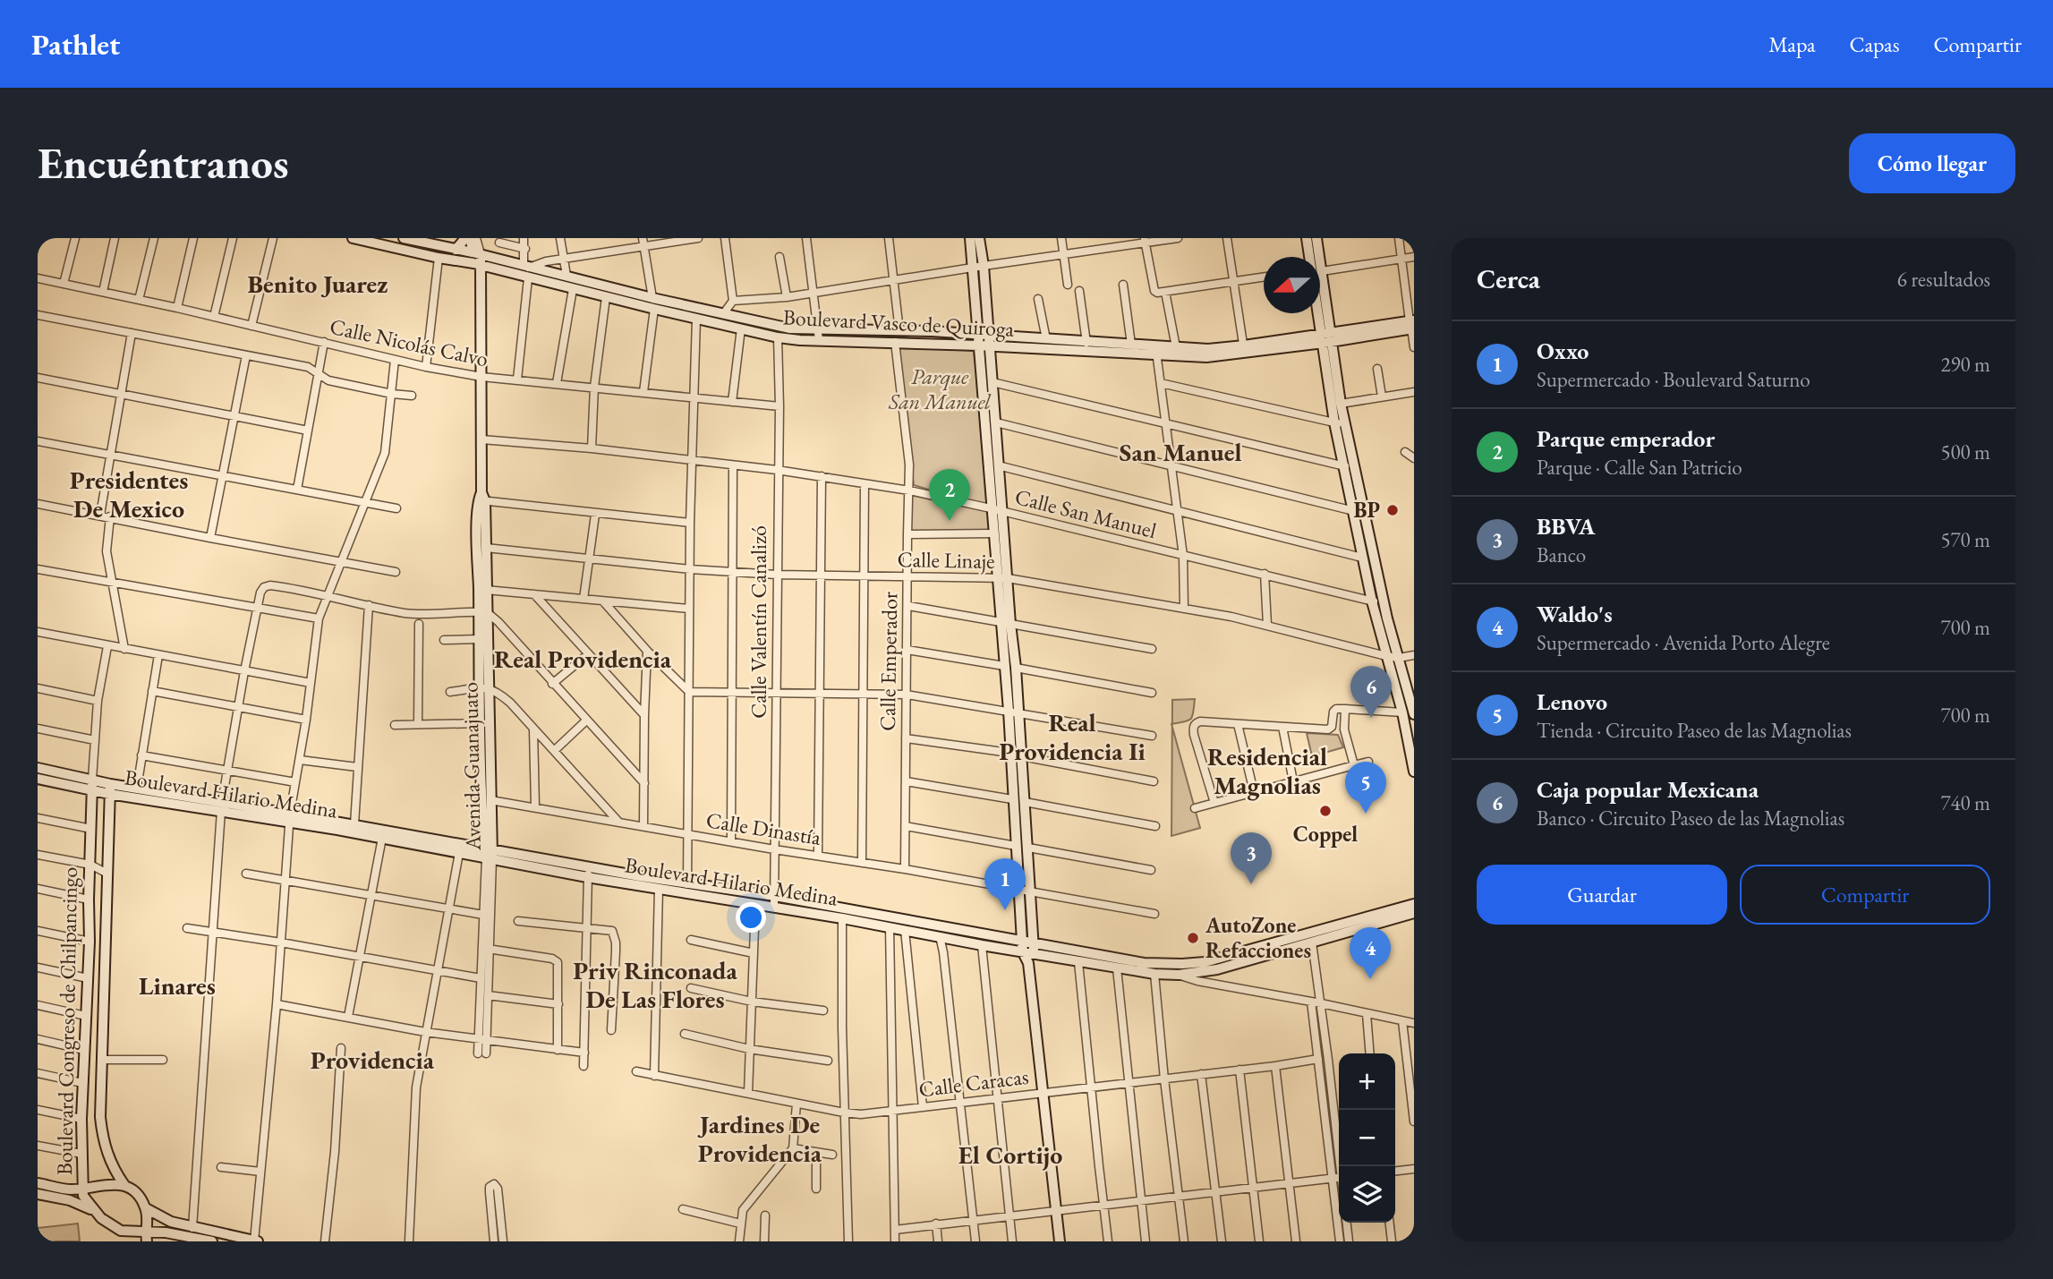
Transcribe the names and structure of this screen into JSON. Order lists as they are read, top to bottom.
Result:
{
  "streets": {
    "street": [
      "Boulevard Vasco de Quiroga",
      "Calle Nicolás Calvo",
      "Calle San Manuel",
      "Calle Linaje",
      "Calle Valentín Canalizó",
      "Calle Emperador",
      "Avenida Guanajuato",
      "Boulevard Hilario Medina",
      "Calle Dinastía",
      "Boulevard Congreso de Chilpancingo",
      "Calle Caracas"
    ]
  },
  "crossings": [
    ["Boulevard Vasco de Quiroga", "Calle Valentín Canalizó"],
    ["Boulevard Vasco de Quiroga", "Calle Emperador"],
    ["Boulevard Vasco de Quiroga", "Avenida Guanajuato"],
    ["Calle Nicolás Calvo", "Calle Valentín Canalizó"],
    ["Calle Nicolás Calvo", "Avenida Guanajuato"],
    ["Calle San Manuel", "Calle Valentín Canalizó"],
    ["Calle San Manuel", "Calle Emperador"],
    ["Calle San Manuel", "Avenida Guanajuato"],
    ["Calle Linaje", "Calle Valentín Canalizó"],
    ["Calle Linaje", "Calle Emperador"],
    ["Calle Linaje", "Avenida Guanajuato"],
    ["Calle Valentín Canalizó", "Boulevard Hilario Medina"],
    ["Calle Valentín Canalizó", "Calle Dinastía"],
    ["Calle Emperador", "Calle Dinastía"],
    ["Avenida Guanajuato", "Boulevard Hilario Medina"],
    ["Avenida Guanajuato", "Calle Dinastía"],
    ["Boulevard Hilario Medina", "Boulevard Congreso de Chilpancingo"]
  ],
  "districts": [
    "Benito Juarez",
    "San Manuel",
    "Presidentes De Mexico",
    "Real Providencia",
    "Real Providencia Ii",
    "Residencial Magnolias",
    "Priv Rinconada De Las Flores",
    "Linares",
    "Providencia",
    "Jardines De Providencia",
    "El Cortijo"
  ],
  "parks": ["Parque San Manuel"],
  "places": ["BP", "Coppel", "AutoZone Refacciones"],
  "north": "left",
  "page": {
    "header": "Pathlet",
    "nav": ["Mapa", "Capas", "Compartir"],
    "buttons": [
      "Cómo llegar",
      ["Guardar", "Compartir"]
    ],
    "title": "Encuéntranos",
    "heading": ["Cerca", "6 resultados"],
    "list": [
      {
        "mark": "1",
        "name": "Oxxo",
        "note": "Supermercado · Boulevard Saturno",
        "value": "290 m"
      },
      {
        "mark": "2",
        "name": "Parque emperador",
        "note": "Parque · Calle San Patricio",
        "value": "500 m"
      },
      {
        "mark": "3",
        "name": "BBVA",
        "note": "Banco",
        "value": "570 m"
      },
      {
        "mark": "4",
        "name": "Waldo's",
        "note": "Supermercado · Avenida Porto Alegre",
        "value": "700 m"
      },
      {
        "mark": "5",
        "name": "Lenovo",
        "note": "Tienda · Circuito Paseo de las Magnolias",
        "value": "700 m"
      },
      {
        "mark": "6",
        "name": "Caja popular Mexicana",
        "note": "Banco · Circuito Paseo de las Magnolias",
        "value": "740 m"
      }
    ],
    "pins": [
      "2",
      "6",
      "5",
      "3",
      "1",
      "4"
    ],
    "map_buttons": ["+", "−"]
  }
}
